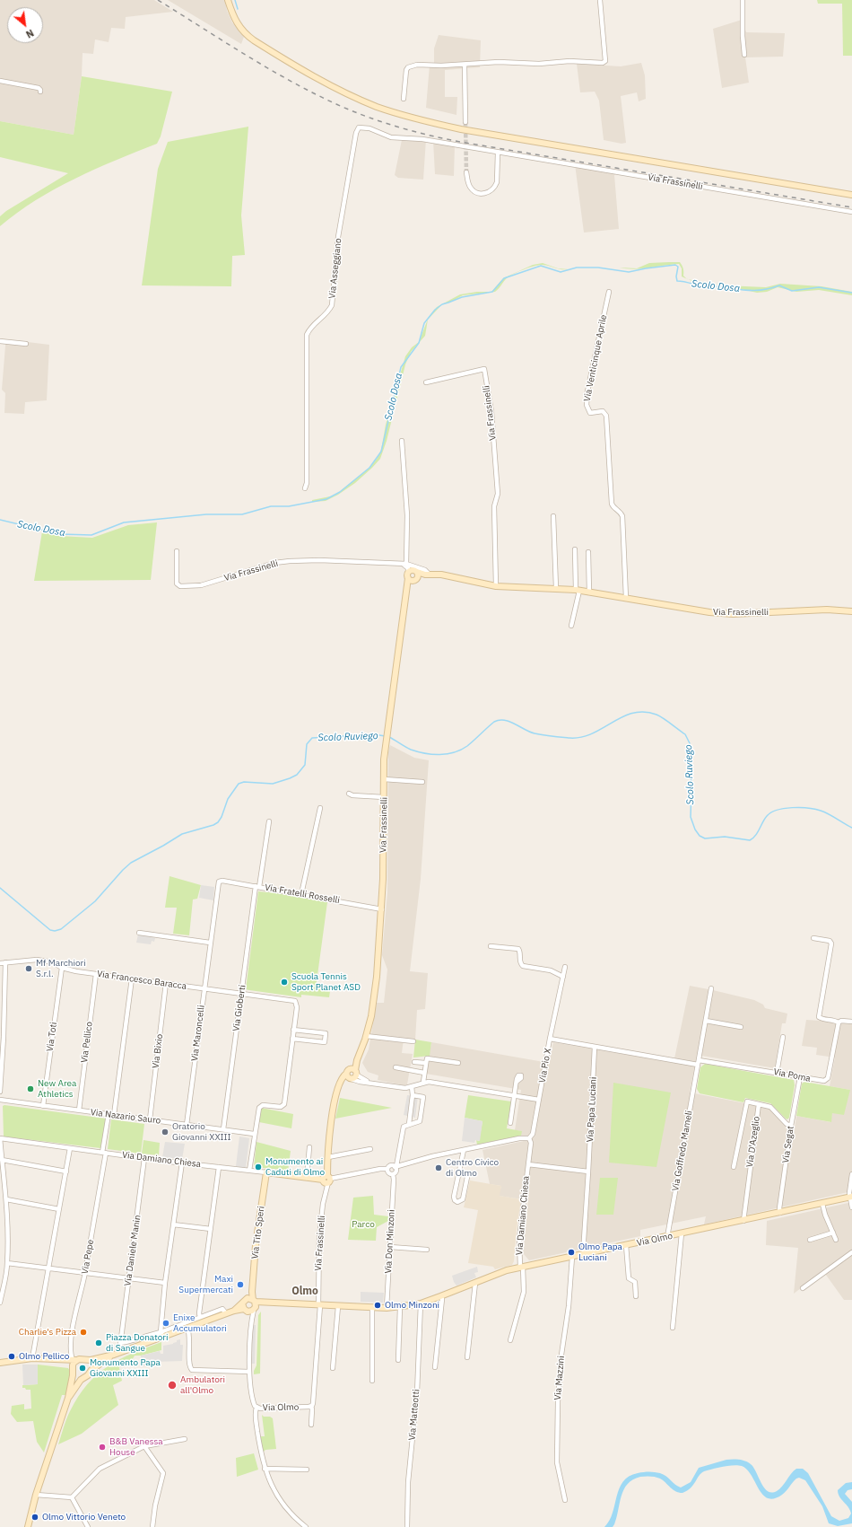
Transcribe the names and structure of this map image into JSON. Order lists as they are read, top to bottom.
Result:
{
  "streets": {
    "street": [
      "Via Frassinelli",
      "Via Asseggiano",
      "Via Venticinque Aprile",
      "Via Fratelli Rosselli",
      "Via Francesco Baracca",
      "Via Gioberti",
      "Via Maroncelli",
      "Via Toti",
      "Via Pellico",
      "Via Bixio",
      "Via Pio X",
      "Via Poma",
      "Via Papa Luciani",
      "Via Nazario Sauro",
      "Via D'Azeglio",
      "Via Segat",
      "Via Goffredo Mameli",
      "Via Damiano Chiesa",
      "Via Tito Speri",
      "Via Olmo",
      "Via Don Minzoni",
      "Via Daniele Manin",
      "Via Pepe",
      "Via Mazzini",
      "Via Matteotti"
    ]
  },
  "crossings": [
    ["Via Frassinelli", "Via Asseggiano"],
    ["Via Frassinelli", "Via Venticinque Aprile"],
    ["Via Frassinelli", "Via Fratelli Rosselli"],
    ["Via Frassinelli", "Via Damiano Chiesa"],
    ["Via Frassinelli", "Via Olmo"],
    ["Via Fratelli Rosselli", "Via Gioberti"],
    ["Via Fratelli Rosselli", "Via Maroncelli"],
    ["Via Francesco Baracca", "Via Gioberti"],
    ["Via Francesco Baracca", "Via Maroncelli"],
    ["Via Francesco Baracca", "Via Toti"],
    ["Via Francesco Baracca", "Via Pellico"],
    ["Via Francesco Baracca", "Via Bixio"],
    ["Via Gioberti", "Via Nazario Sauro"],
    ["Via Maroncelli", "Via Nazario Sauro"],
    ["Via Toti", "Via Nazario Sauro"],
    ["Via Pellico", "Via Nazario Sauro"],
    ["Via Bixio", "Via Nazario Sauro"],
    ["Via Pio X", "Via Damiano Chiesa"],
    ["Via Poma", "Via Segat"],
    ["Via Poma", "Via Goffredo Mameli"],
    ["Via Papa Luciani", "Via Olmo"],
    ["Via Nazario Sauro", "Via Pepe"],
    ["Via D'Azeglio", "Via Segat"],
    ["Via D'Azeglio", "Via Olmo"],
    ["Via Segat", "Via Olmo"],
    ["Via Goffredo Mameli", "Via Olmo"],
    ["Via Damiano Chiesa", "Via Tito Speri"],
    ["Via Damiano Chiesa", "Via Olmo"],
    ["Via Damiano Chiesa", "Via Don Minzoni"],
    ["Via Damiano Chiesa", "Via Daniele Manin"],
    ["Via Damiano Chiesa", "Via Pepe"],
    ["Via Tito Speri", "Via Olmo"],
    ["Via Olmo", "Via Don Minzoni"],
    ["Via Olmo", "Via Mazzini"],
    ["Via Olmo", "Via Matteotti"]
  ],
  "districts": ["Olmo"],
  "water": ["Scolo Dosa", "Scolo Ruviego"],
  "parks": ["Parco"],
  "places": [
    "Mf Marchiori S.r.l.",
    "Scuola Tennis Sport Planet ASD",
    "New Area Athletics",
    "Oratorio Giovanni XXIII",
    "Monumento ai Caduti di Olmo",
    "Centro Civico di Olmo",
    "Olmo Papa Luciani",
    "Maxi Supermercati",
    "Olmo Minzoni",
    "Enixe Accumulatori",
    "Charlie's Pizza",
    "Piazza Donatori di Sangue",
    "Olmo Pellico",
    "Monumento Papa Giovanni XXIII",
    "Ambulatori all'Olmo",
    "B&B Vanessa House",
    "Olmo Vittorio Veneto"
  ],
  "north": "bottom right"
}
